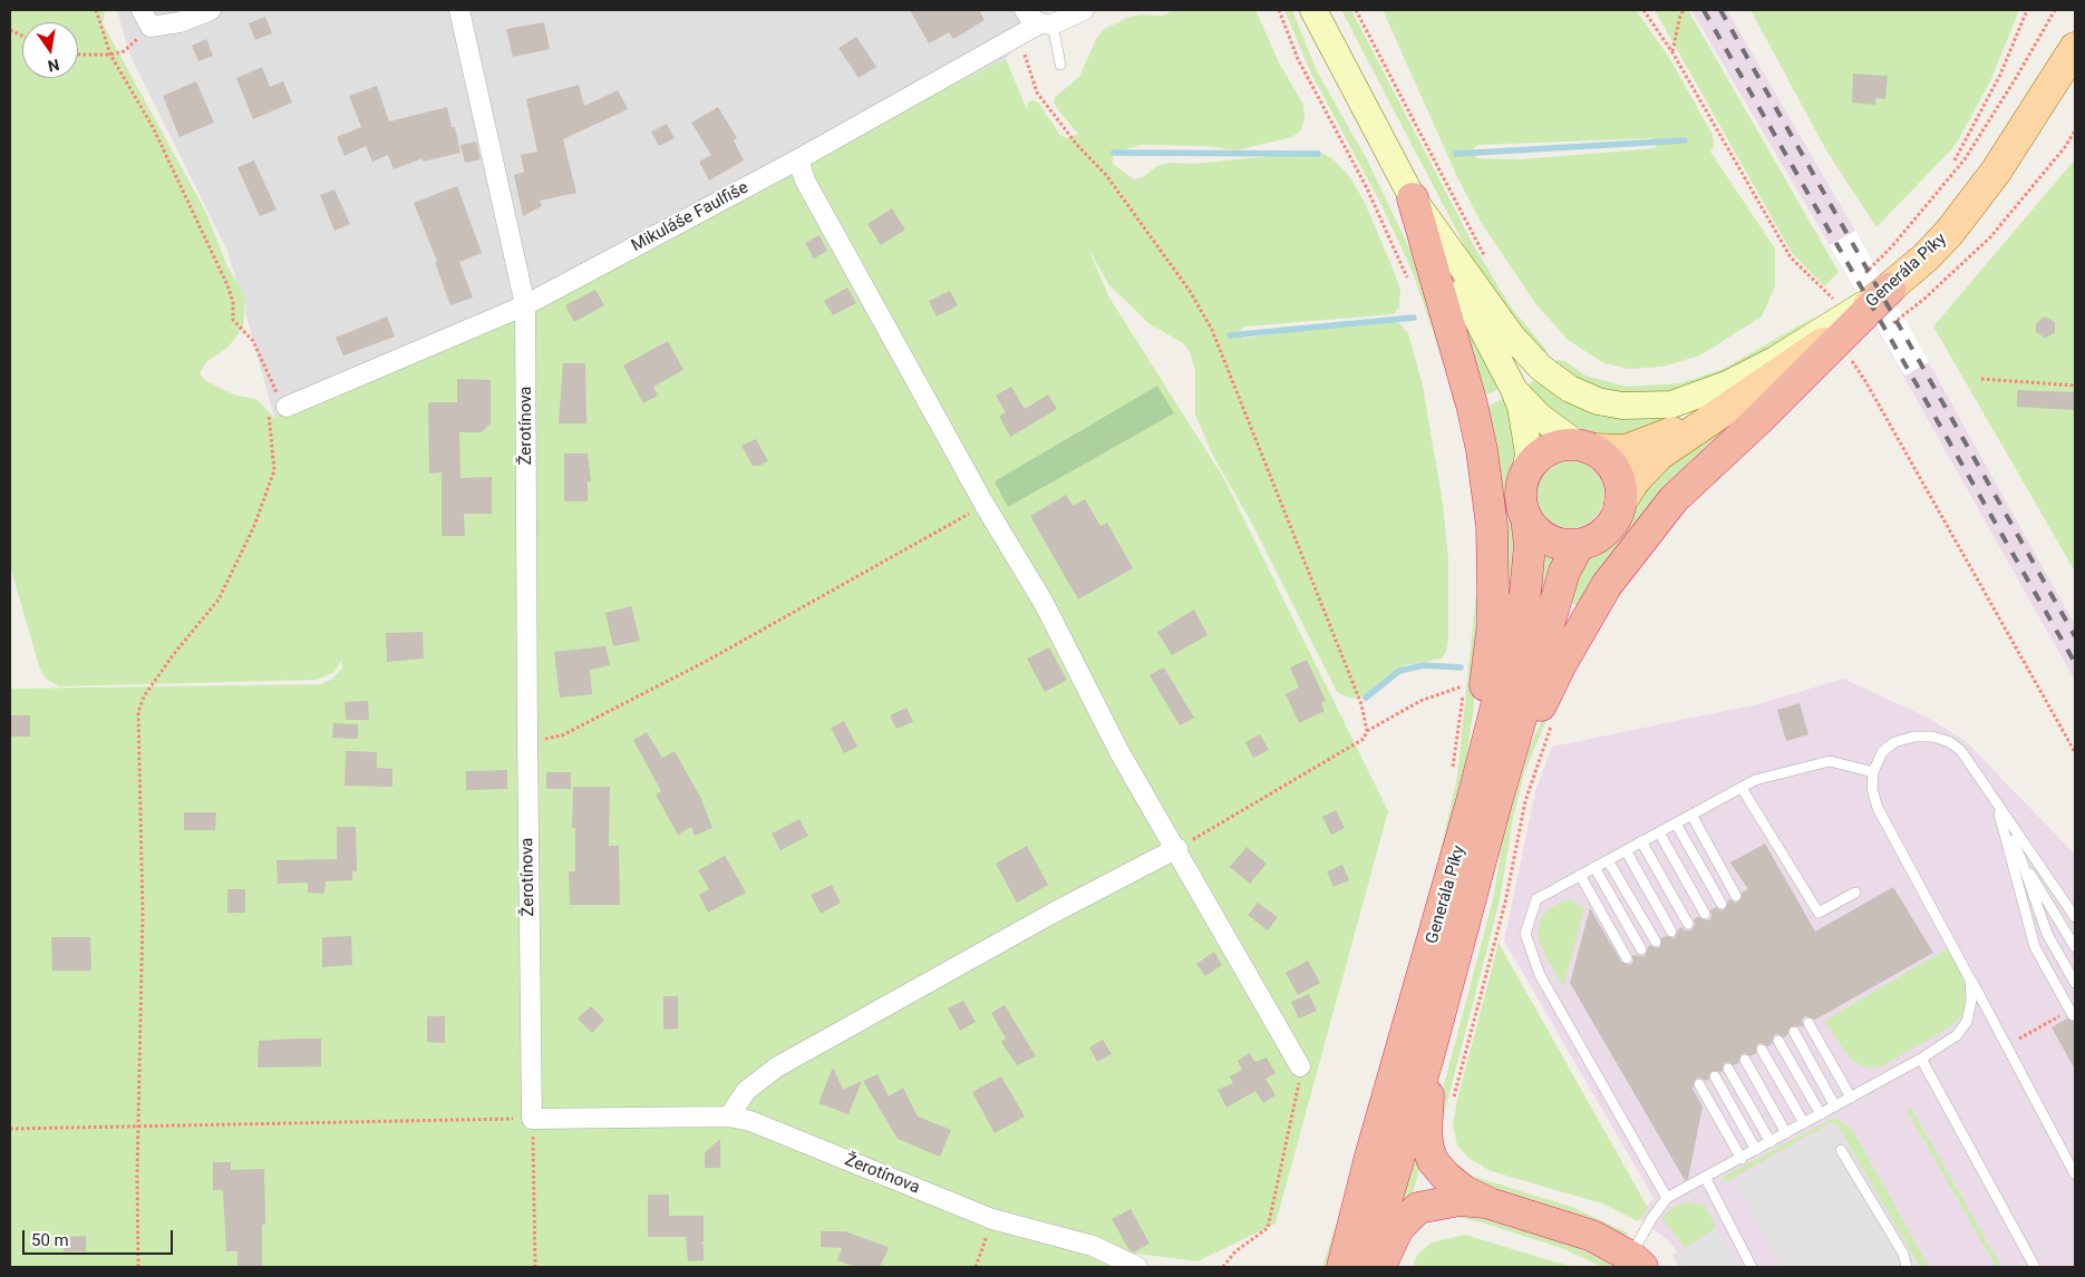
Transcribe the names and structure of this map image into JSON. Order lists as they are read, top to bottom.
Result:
{
  "streets": {
    "highway": ["Generála Píky"],
    "street": ["Mikuláše Faulfiše", "Žerotínova"]
  },
  "crossings": [
    ["Mikuláše Faulfiše", "Žerotínova"]
  ],
  "scale_bar": "50 m",
  "north": "bottom"
}
